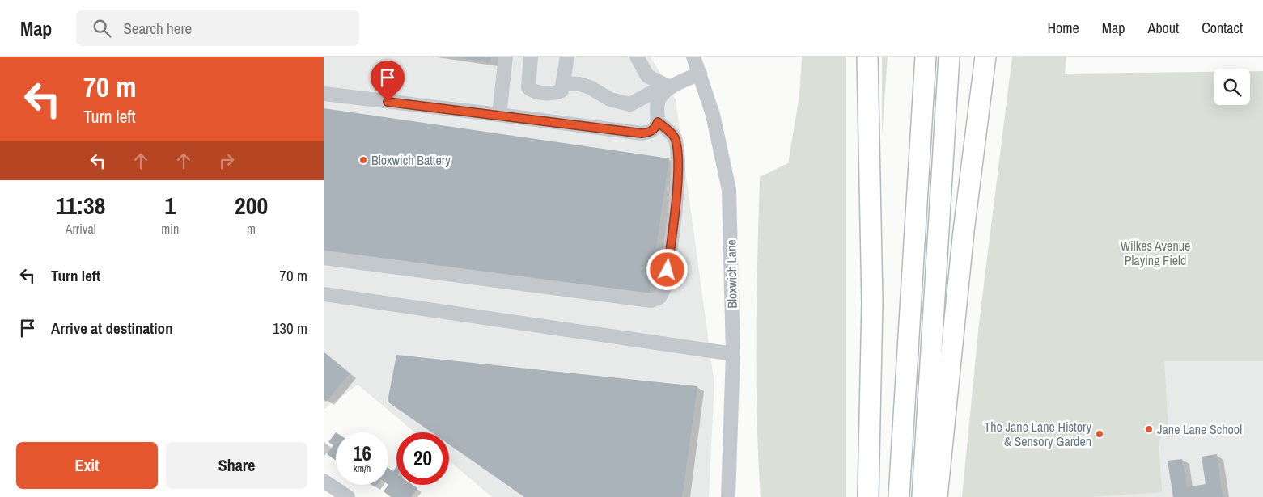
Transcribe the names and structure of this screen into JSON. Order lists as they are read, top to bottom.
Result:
{
  "streets": {
    "street": ["Bloxwich Lane"]
  },
  "parks": ["Wilkes Avenue Playing Field"],
  "places": ["Bloxwich Battery", "Jane Lane School", "The Jane Lane History & Sensory Garden"],
  "page": {
    "header": "Map",
    "search": "Search here",
    "nav": [
      "Home",
      "Map",
      "About",
      "Contact"
    ],
    "turn": ["70 m", "Turn left"],
    "eta": [
      "11:38",
      "Arrival",
      "1",
      "min",
      "200",
      "m"
    ],
    "list": [
      {
        "name": "Turn left",
        "value": "70 m"
      },
      {
        "name": "Arrive at destination",
        "value": "130 m"
      }
    ],
    "speed": "16 km/h",
    "limit": "20",
    "buttons": ["Exit", "Share"]
  }
}
